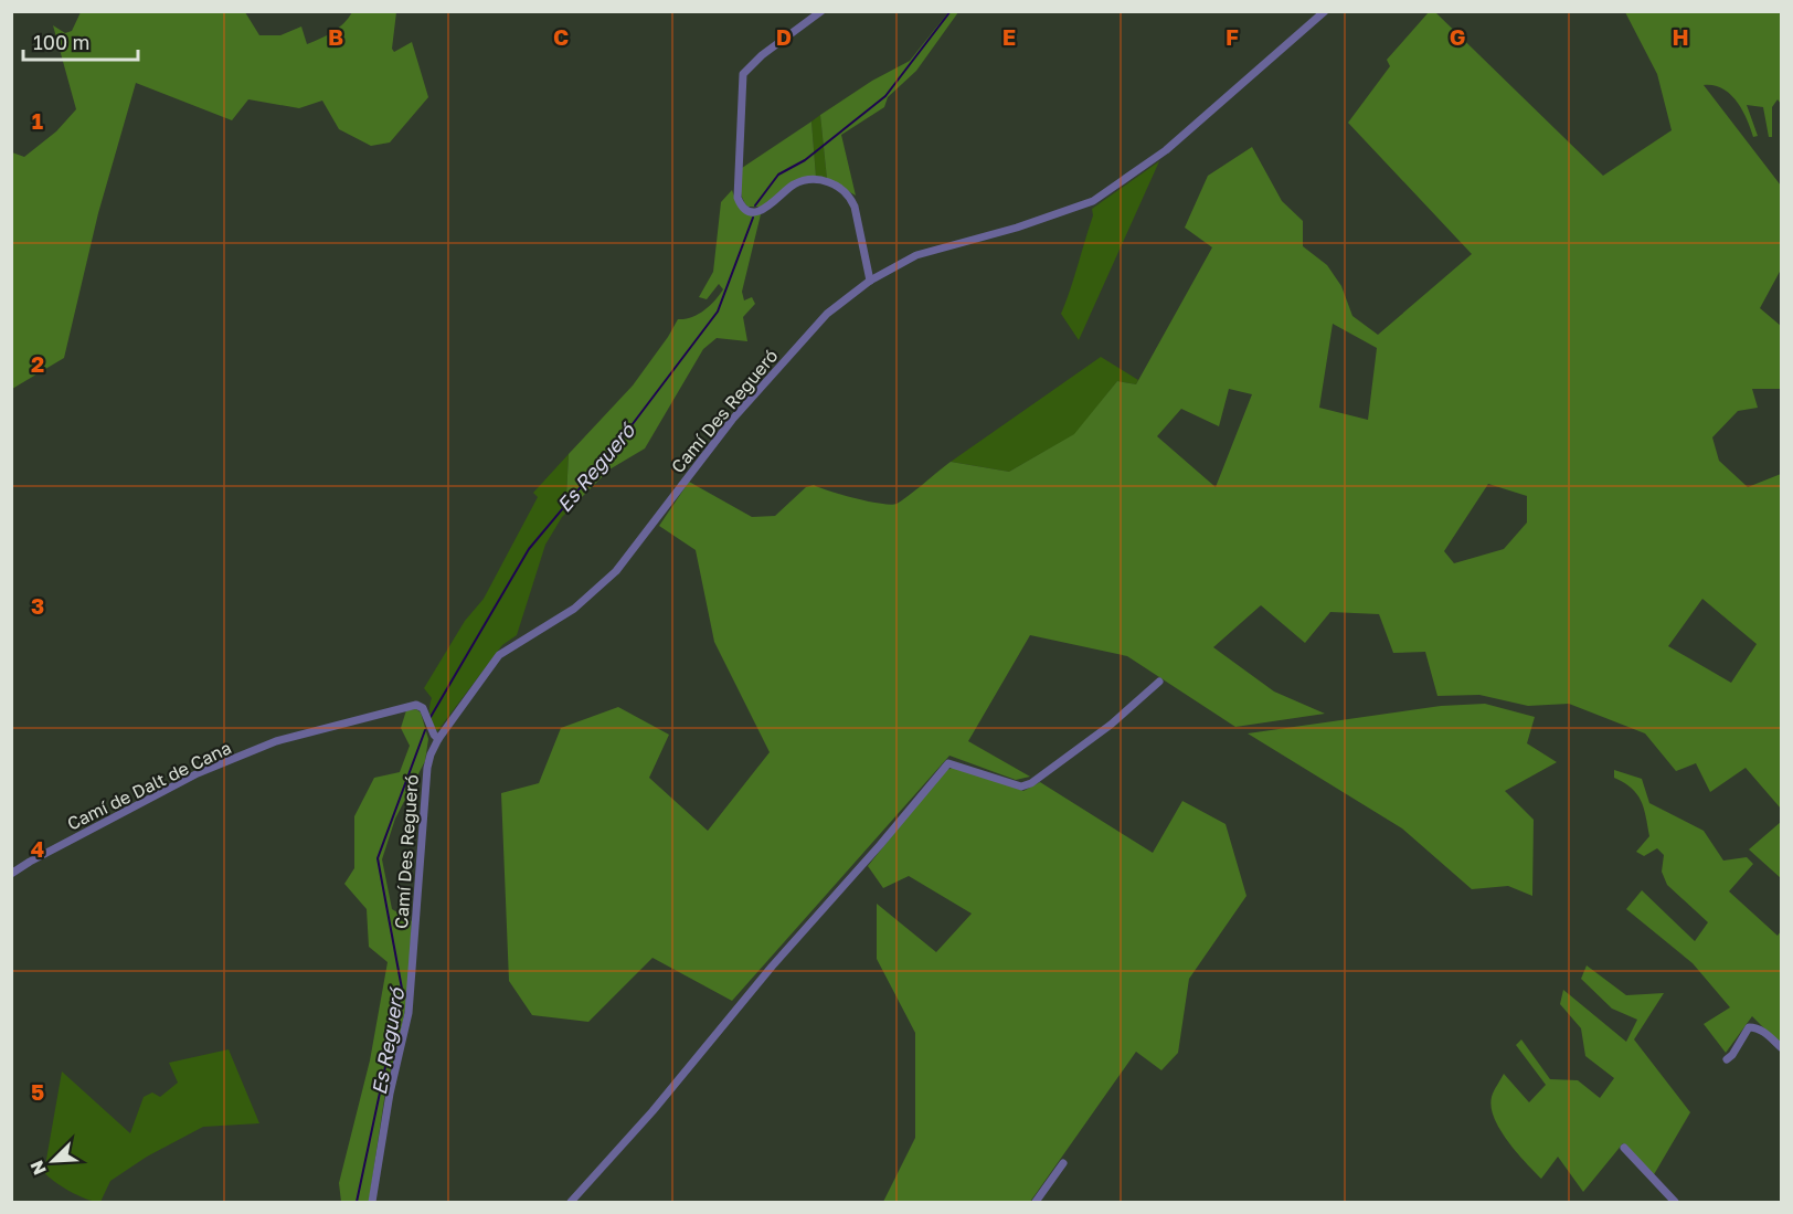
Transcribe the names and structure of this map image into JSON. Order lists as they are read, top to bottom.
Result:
{
  "streets": {
    "street": ["Camí Des Regueró", "Camí de Dalt de Cana"]
  },
  "crossings": [
    ["Camí Des Regueró", "Camí de Dalt de Cana"]
  ],
  "water": ["Es Regueró"],
  "scale_bar": "100 m",
  "north": "bottom left",
  "grid": {
    "columns": [
      "B",
      "C",
      "D",
      "E",
      "F",
      "G",
      "H"
    ],
    "rows": [
      "1",
      "2",
      "3",
      "4",
      "5"
    ]
  }
}
